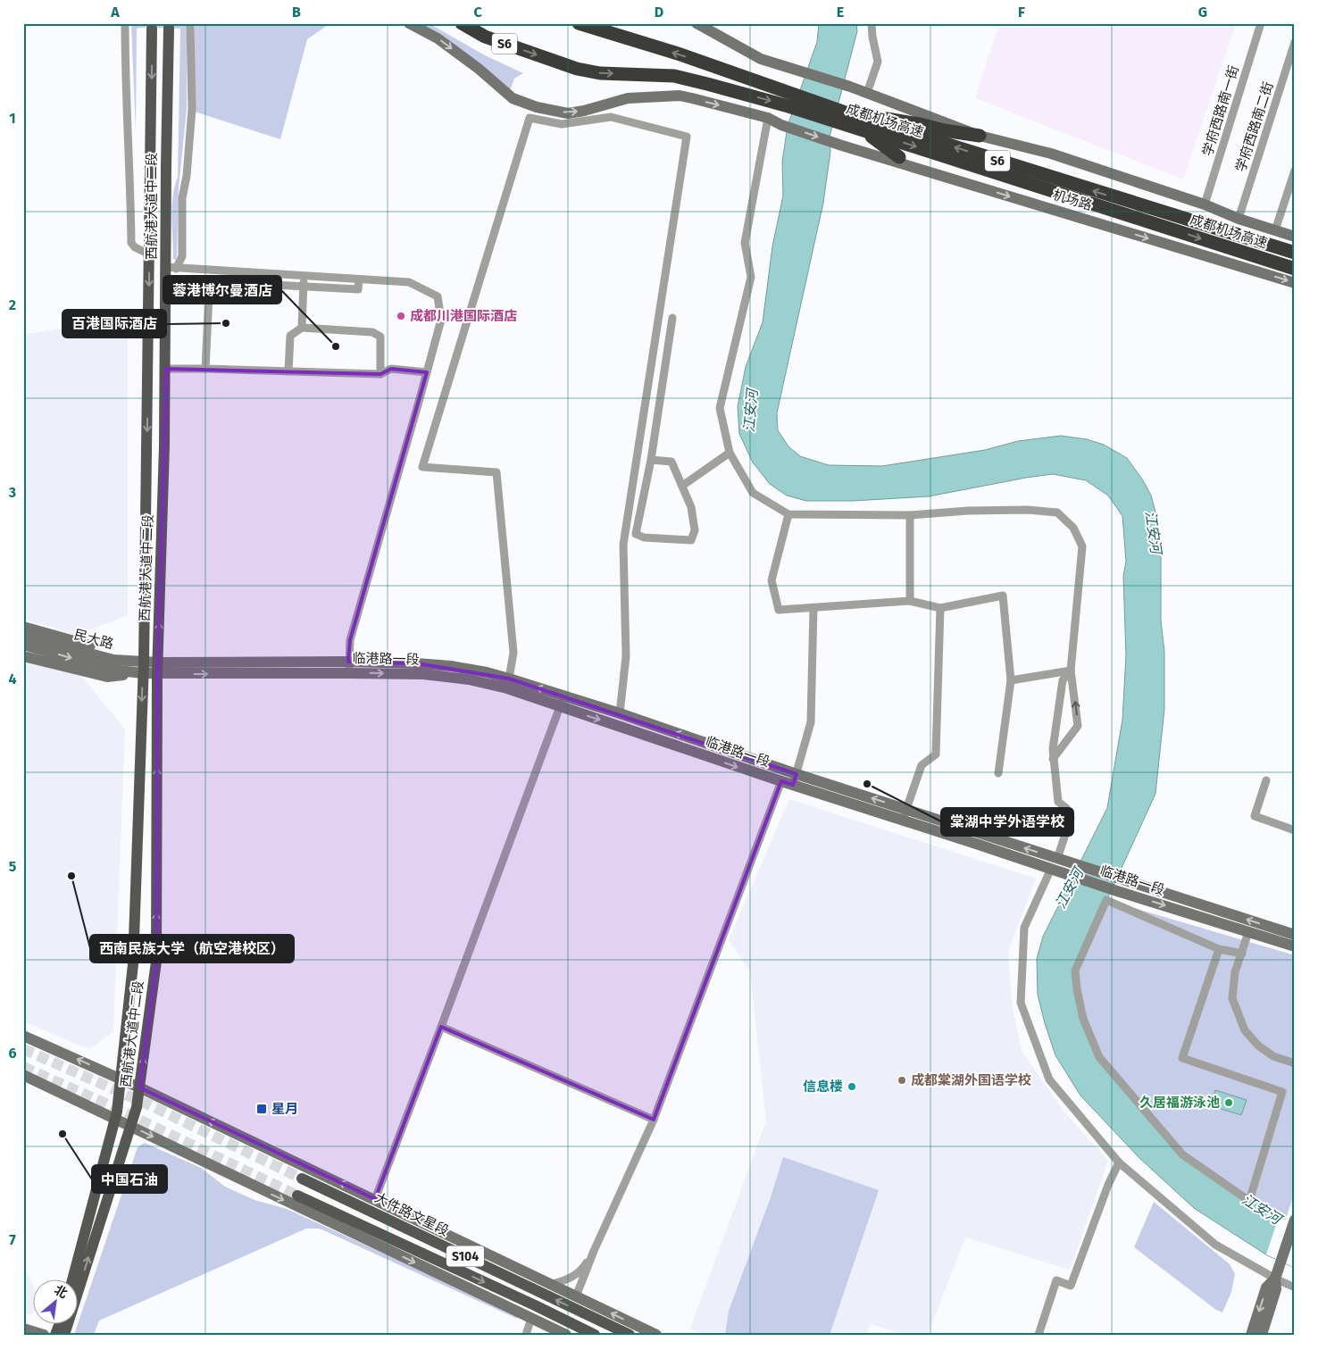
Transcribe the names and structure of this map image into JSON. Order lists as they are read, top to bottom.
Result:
{
  "streets": {
    "highway": ["S6", "成都机场高速"],
    "main road": [
      "机场路",
      "西航港大道中二段",
      "民大路",
      "临港路一段",
      "大件路文星段",
      "S104"
    ],
    "street": ["学府西路南一街", "学府西路南二街"]
  },
  "crossings": [
    ["西航港大道中二段", "民大路"],
    ["西航港大道中二段", "临港路一段"],
    ["民大路", "临港路一段"]
  ],
  "water": ["江安河"],
  "places": {
    "other": [
      "成都川港国际酒店",
      "百港国际酒店",
      "蓉港博尔曼酒店",
      "棠湖中学外语学校",
      "西南民族大学（航空港校区）",
      "成都棠湖外国语学校",
      "信息楼",
      "久居福游泳池",
      "中国石油"
    ],
    "transit": ["星月"]
  },
  "north": "top right",
  "grid": {
    "columns": [
      "A",
      "B",
      "C",
      "D",
      "E",
      "F",
      "G"
    ],
    "rows": [
      "1",
      "2",
      "3",
      "4",
      "5",
      "6",
      "7"
    ]
  }
}
